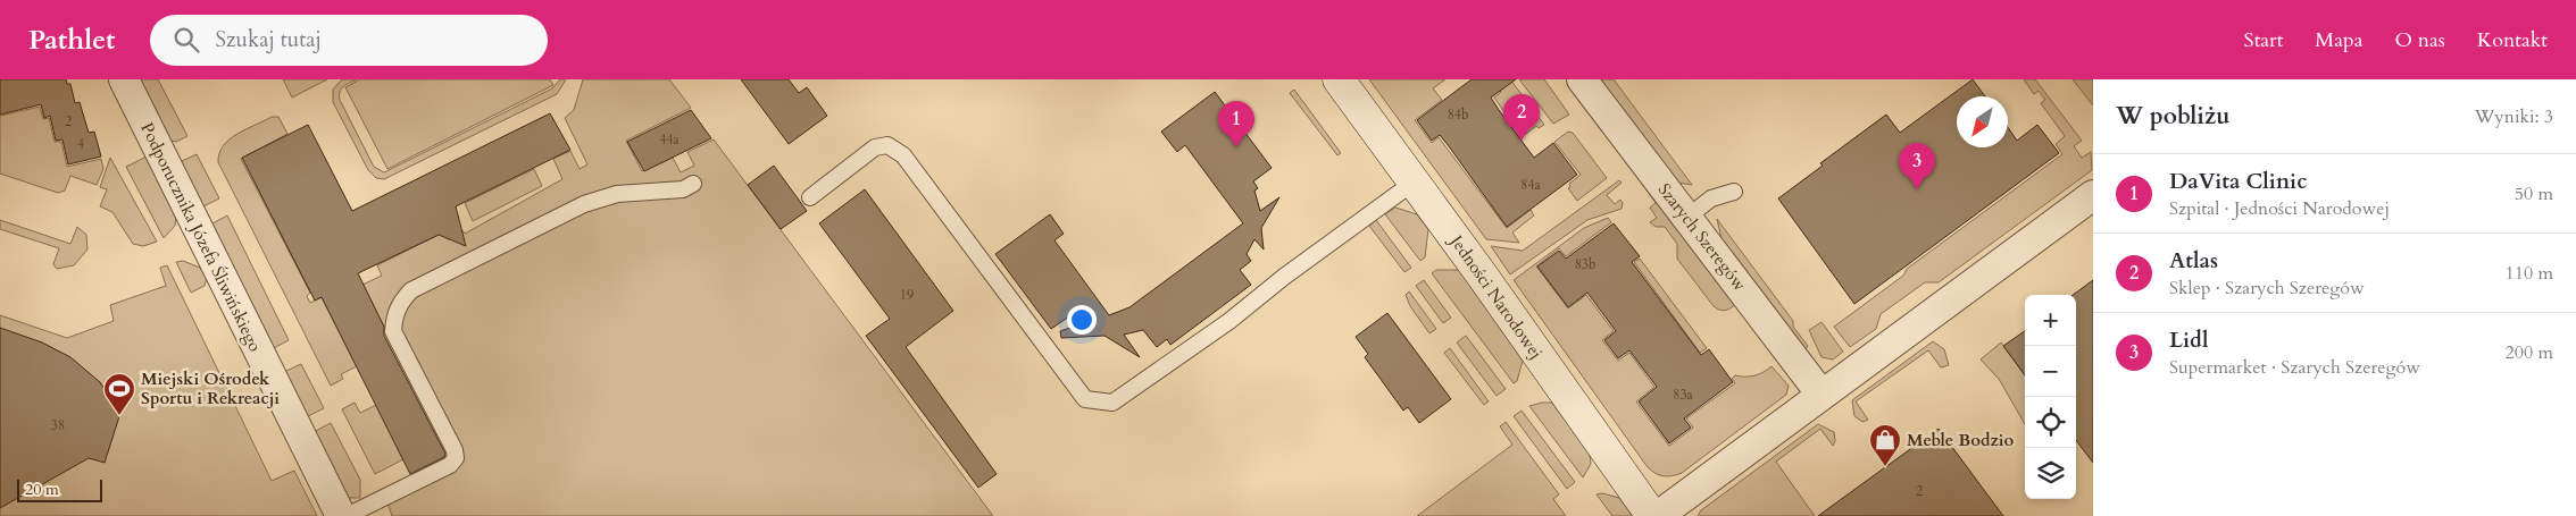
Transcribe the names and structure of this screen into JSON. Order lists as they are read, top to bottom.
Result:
{
  "streets": {
    "street": ["Podporucznika Józefa Śliwińskiego", "Szarych Szeregów", "Jedności Narodowej"]
  },
  "places": {
    "sports": ["Miejski Ośrodek Sportu i Rekreacji"],
    "shop": ["Meble Bodzio"]
  },
  "house_numbers": [
    "84b",
    "2",
    "44a",
    "4",
    "84a",
    "83b",
    "19",
    "83a",
    "38",
    "2"
  ],
  "scale_bar": "20 m",
  "north": "bottom left",
  "page": {
    "header": "Pathlet",
    "search": "Szukaj tutaj",
    "nav": [
      "Start",
      "Mapa",
      "O nas",
      "Kontakt"
    ],
    "heading": ["W pobliżu", "Wyniki: 3"],
    "pins": ["2", "1", "3"],
    "list": [
      {
        "mark": "1",
        "name": "DaVita Clinic",
        "note": "Szpital · Jedności Narodowej",
        "value": "50 m"
      },
      {
        "mark": "2",
        "name": "Atlas",
        "note": "Sklep · Szarych Szeregów",
        "value": "110 m"
      },
      {
        "mark": "3",
        "name": "Lidl",
        "note": "Supermarket · Szarych Szeregów",
        "value": "200 m"
      }
    ],
    "map_buttons": ["+", "−"],
    "scale": "20 m"
  }
}
